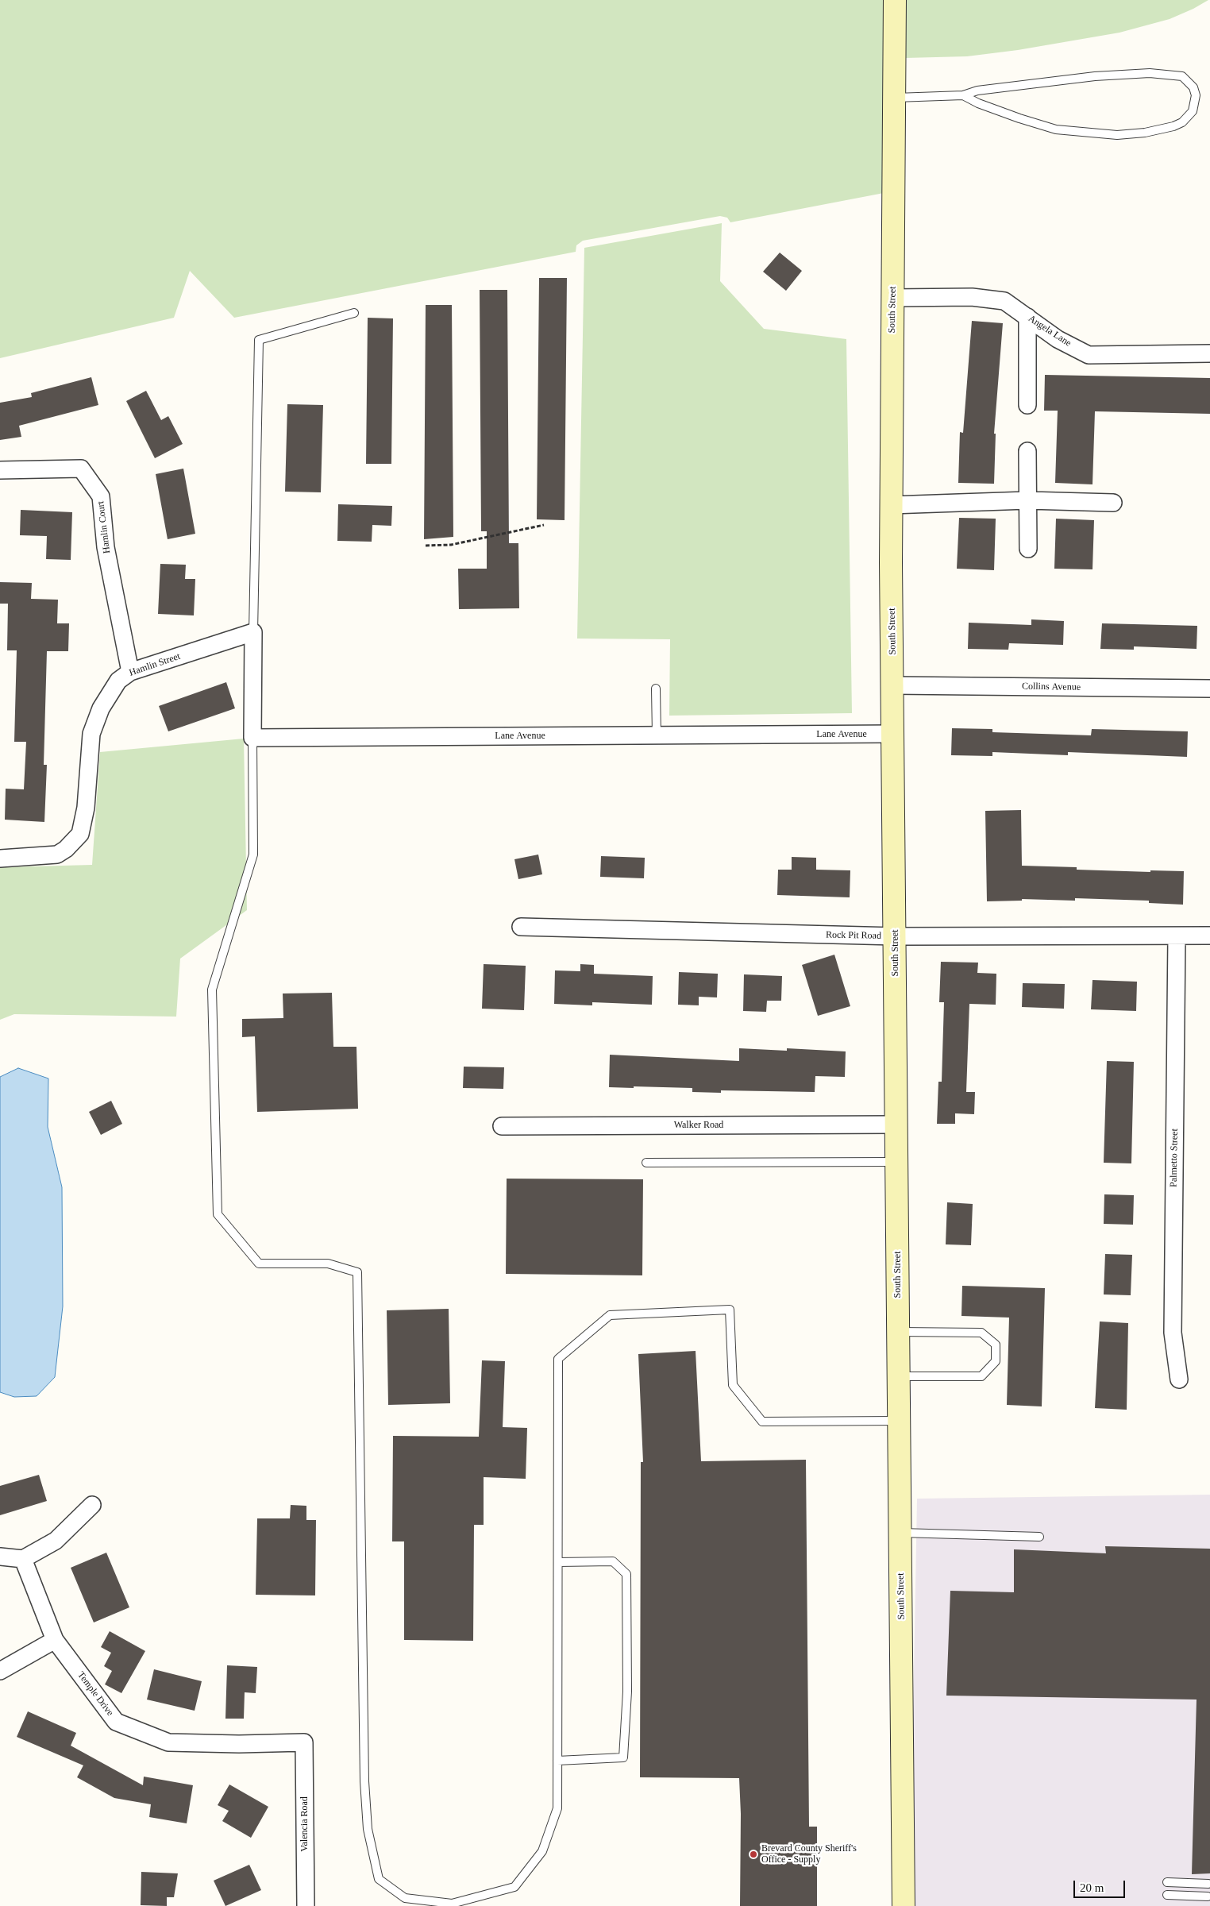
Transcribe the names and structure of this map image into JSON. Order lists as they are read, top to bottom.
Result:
{
  "streets": {
    "main road": ["South Street"],
    "street": [
      "Angela Lane",
      "Hamlin Court",
      "Hamlin Street",
      "Collins Avenue",
      "Lane Avenue",
      "Rock Pit Road",
      "Walker Road",
      "Palmetto Street",
      "Temple Drive",
      "Valencia Road"
    ]
  },
  "crossings": [
    ["South Street", "Angela Lane"],
    ["South Street", "Collins Avenue"],
    ["South Street", "Lane Avenue"],
    ["South Street", "Rock Pit Road"],
    ["South Street", "Walker Road"],
    ["Hamlin Court", "Hamlin Street"],
    ["Rock Pit Road", "Palmetto Street"],
    ["Temple Drive", "Valencia Road"]
  ],
  "places": ["Brevard County Sheriff's Office - Supply"],
  "scale_bar": "20 m"
}
